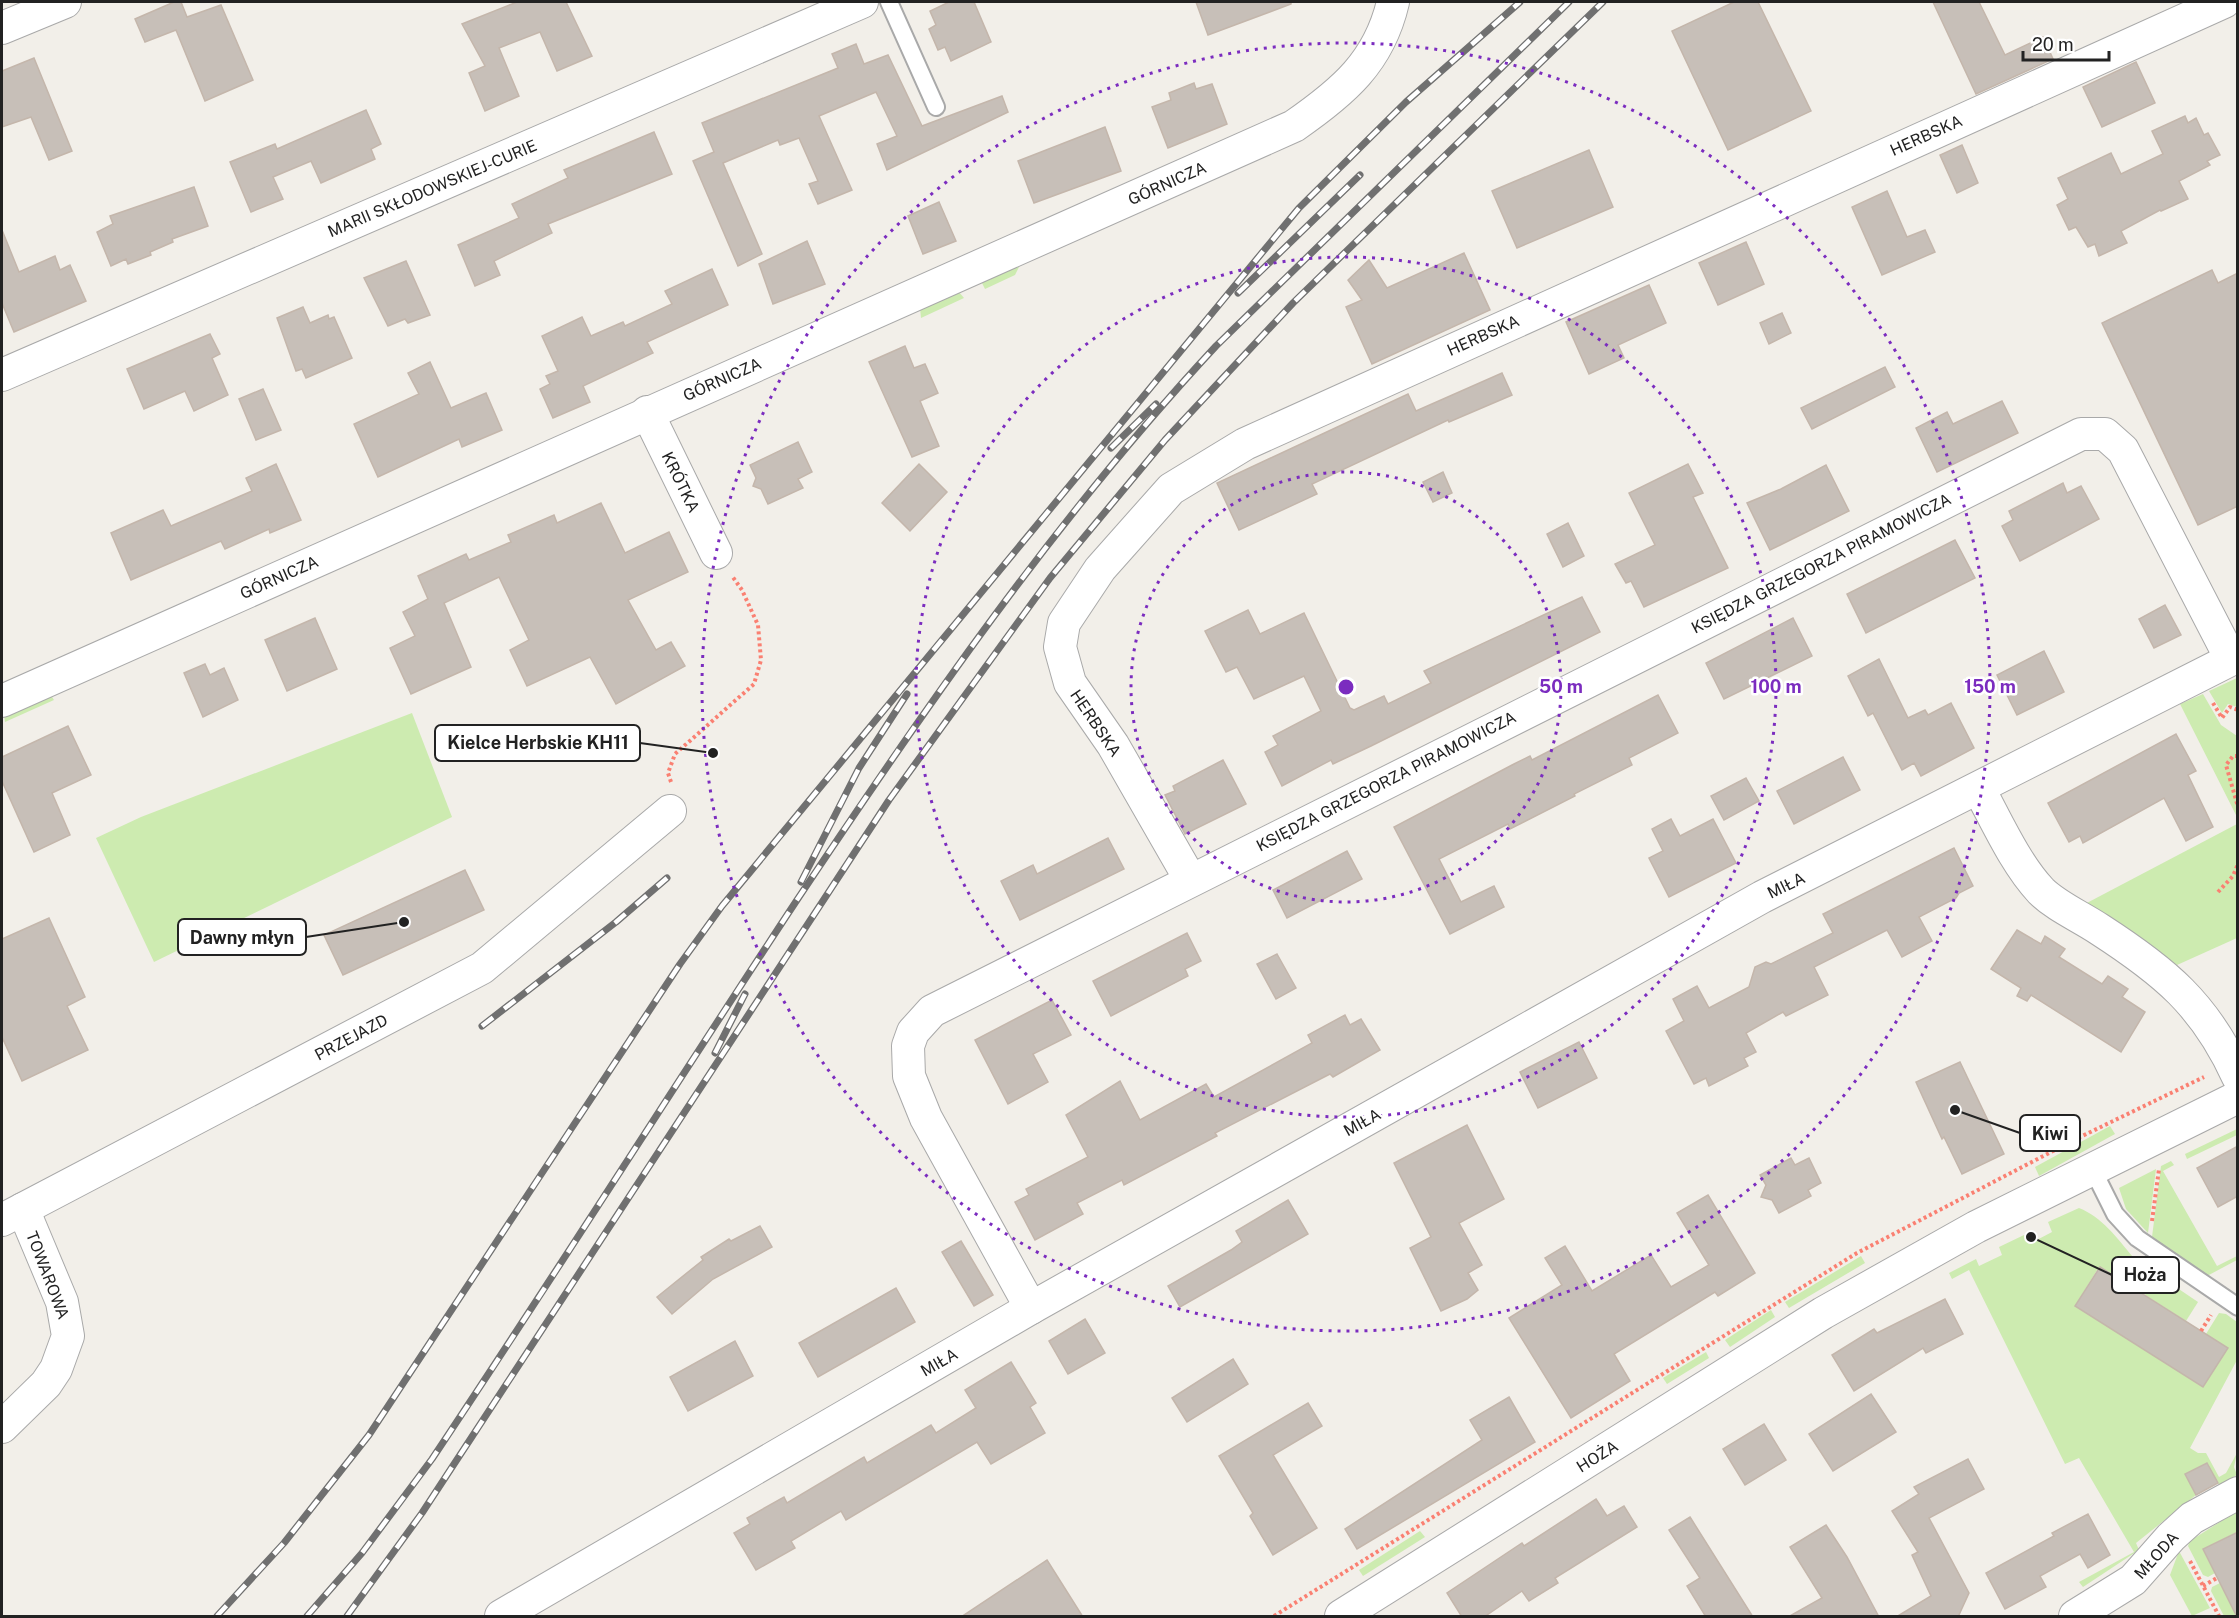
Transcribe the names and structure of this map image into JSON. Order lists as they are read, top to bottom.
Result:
{
  "streets": {
    "street": [
      "HERBSKA",
      "GÓRNICZA",
      "MARII SKŁODOWSKIEJ-CURIE",
      "KRÓTKA",
      "KSIĘDZA GRZEGORZA PIRAMOWICZA",
      "MIŁA",
      "PRZEJAZD",
      "TOWAROWA",
      "HOŻA",
      "MŁODA"
    ]
  },
  "crossings": [
    ["HERBSKA", "KSIĘDZA GRZEGORZA PIRAMOWICZA"],
    ["GÓRNICZA", "KRÓTKA"],
    ["KSIĘDZA GRZEGORZA PIRAMOWICZA", "MIŁA"],
    ["PRZEJAZD", "TOWAROWA"]
  ],
  "places": [
    "Kielce Herbskie KH11",
    "Dawny młyn",
    "Kiwi",
    "Hoża"
  ],
  "scale_bar": "20 m",
  "rings": ["50 m", "100 m", "150 m"]
}
